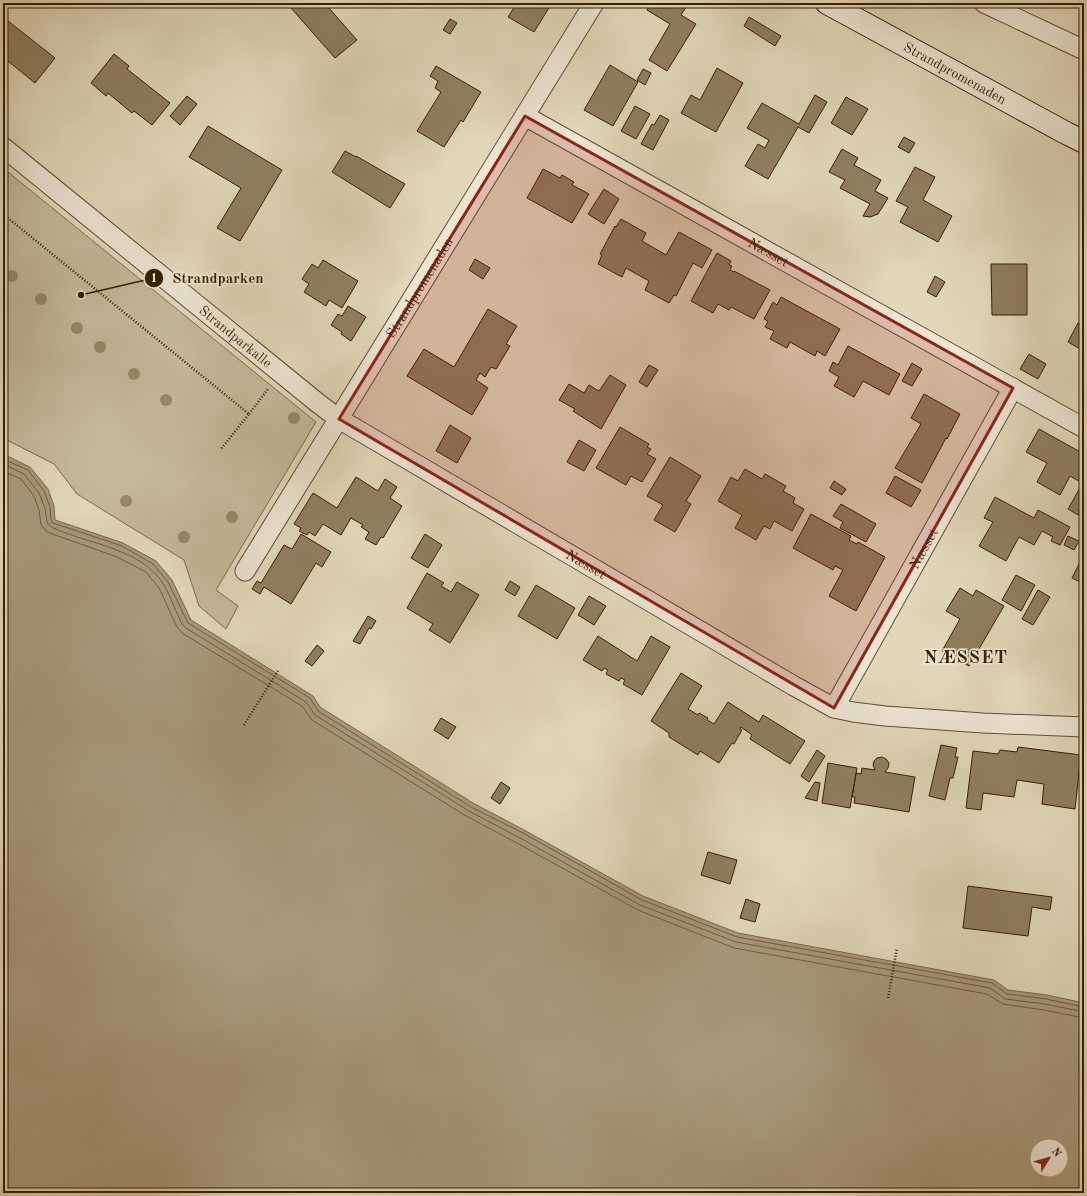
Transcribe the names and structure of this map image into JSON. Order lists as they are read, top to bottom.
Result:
{
  "streets": {
    "street": ["Strandpromenaden", "Næsset", "Strandparkalle"]
  },
  "crossings": [
    ["Strandpromenaden", "Næsset"],
    ["Strandpromenaden", "Strandparkalle"],
    ["Næsset", "Strandparkalle"]
  ],
  "districts": ["NÆSSET"],
  "places": ["Strandparken"],
  "north": "top right"
}
